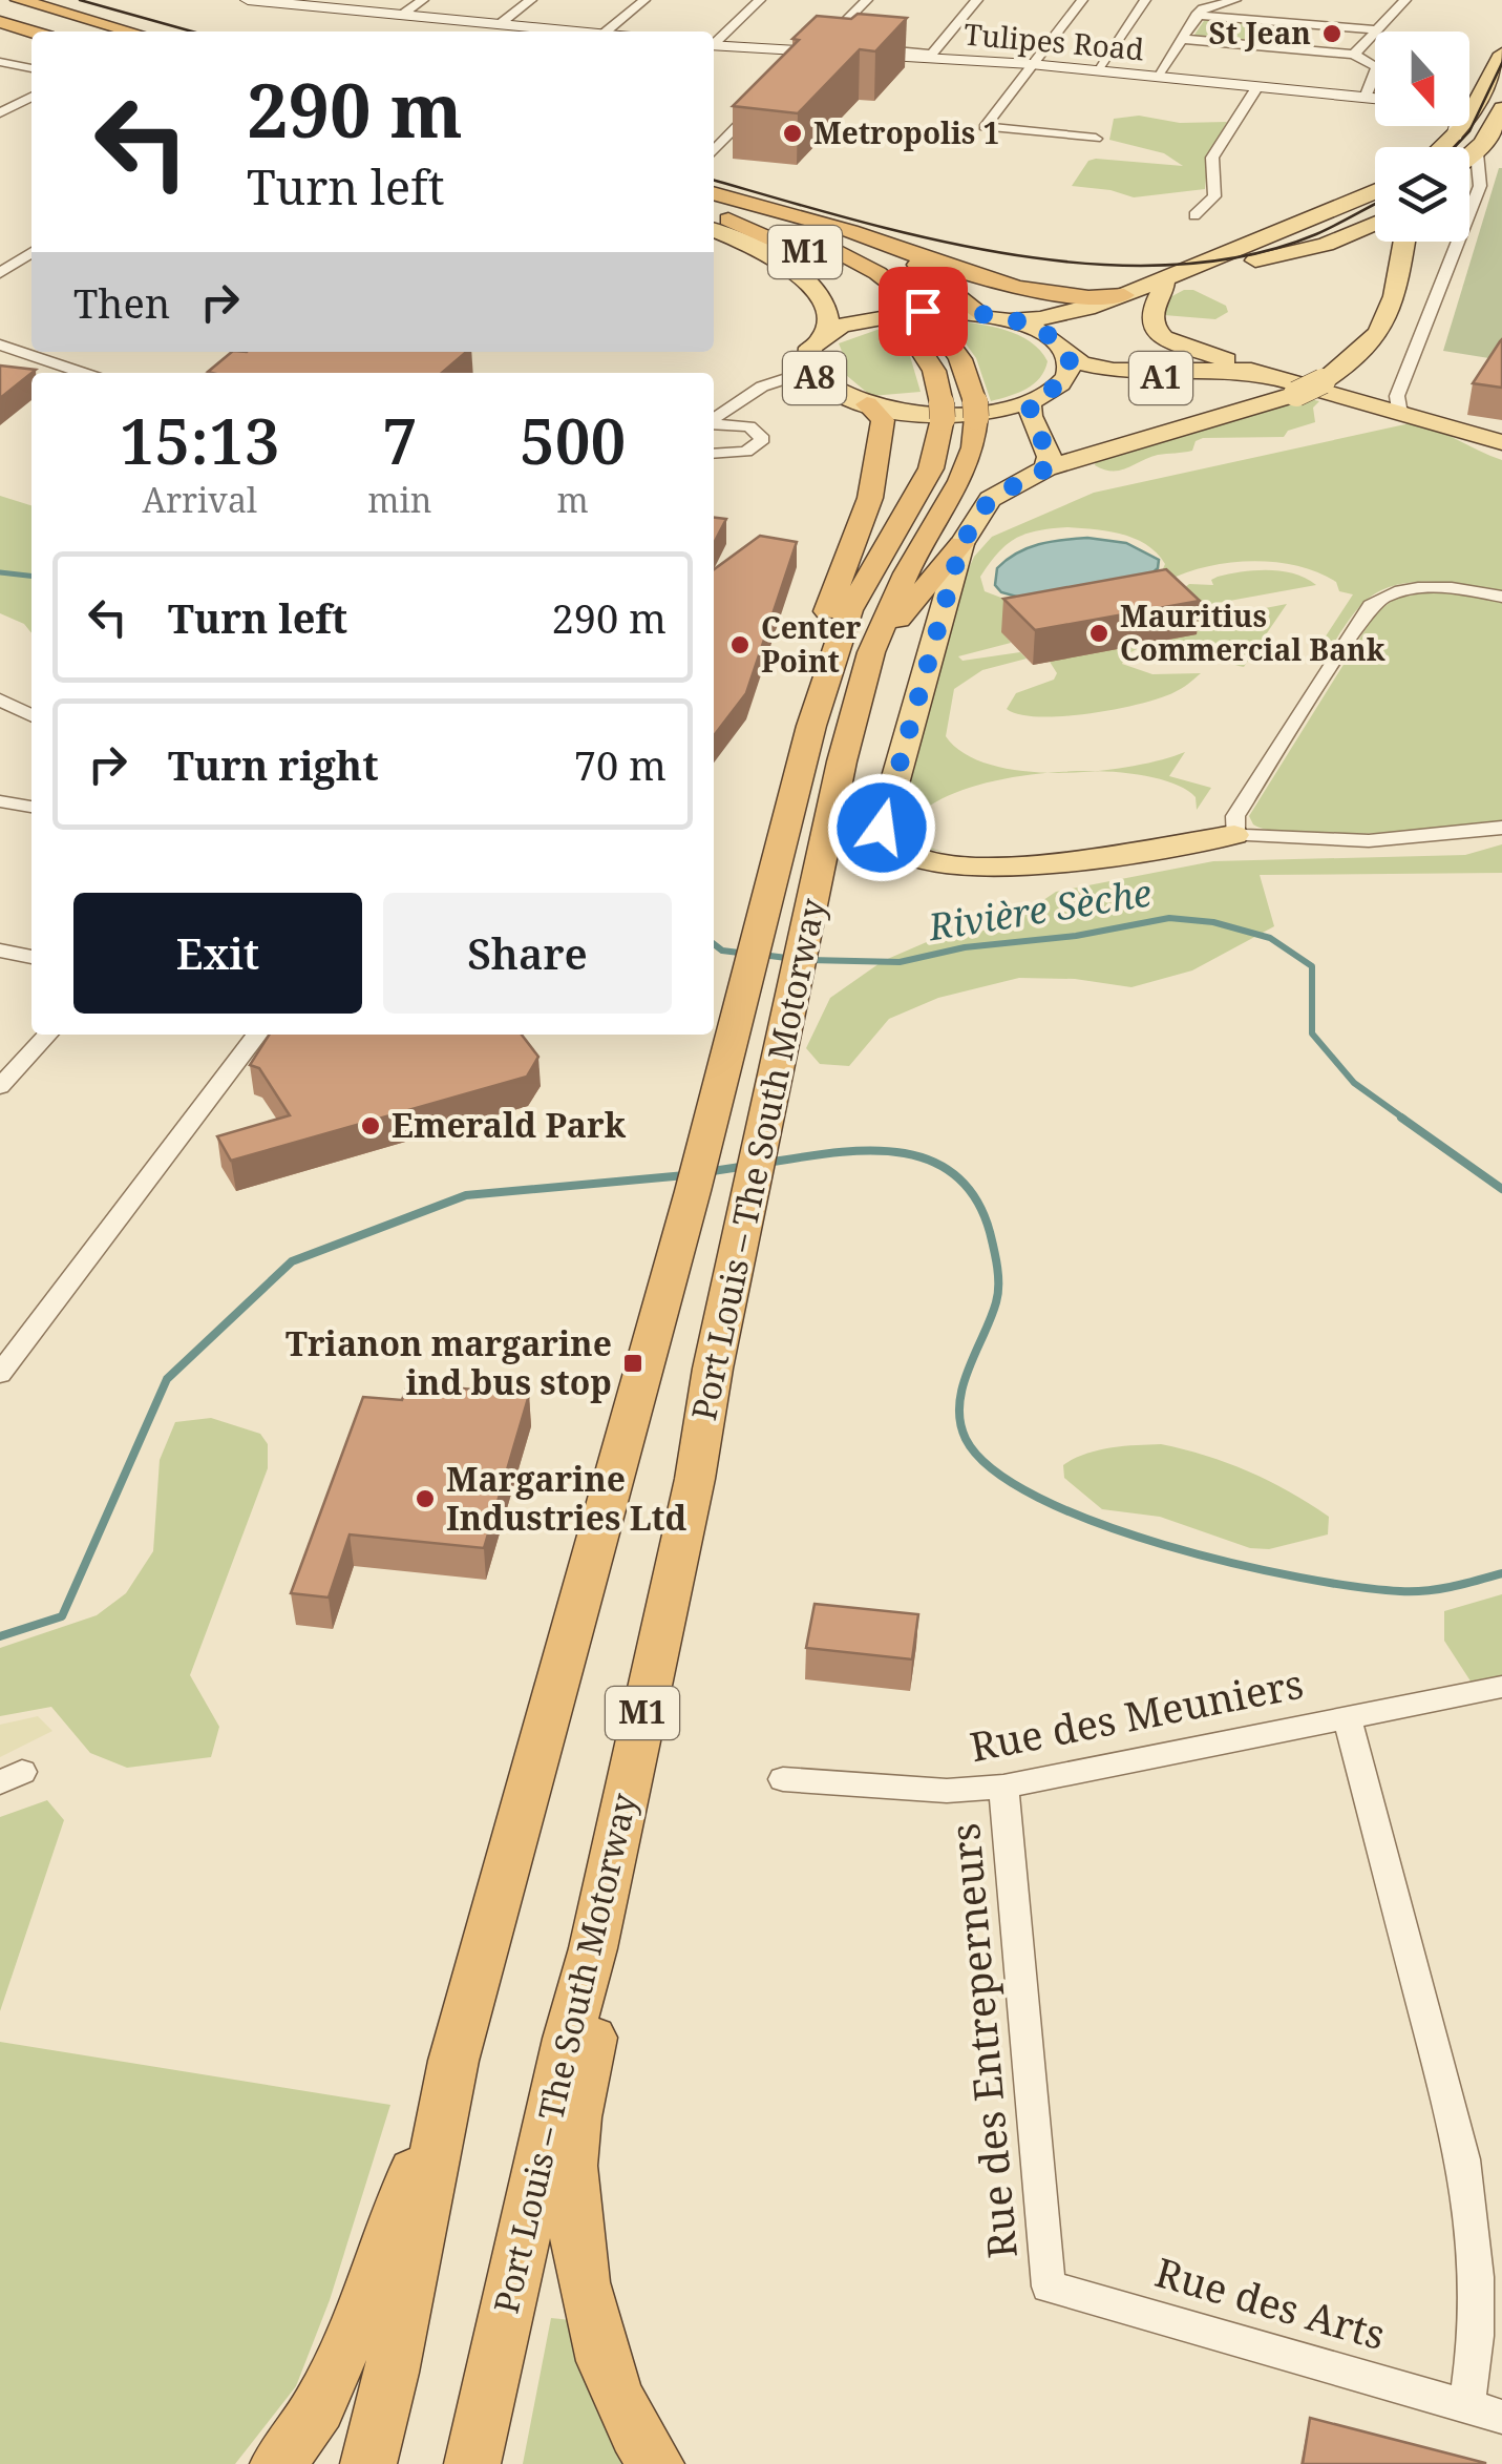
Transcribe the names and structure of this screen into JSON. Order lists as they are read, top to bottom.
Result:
{
  "streets": {
    "highway": ["M1", "Port Louis – The South Motorway"],
    "main road": ["Tulipes Road", "A8", "A1"],
    "street": ["Rue des Meuniers", "Rue des Entreperneurs", "Rue des Arts"]
  },
  "crossings": [
    ["A8", "A1"],
    ["Rue des Meuniers", "Rue des Entreperneurs"],
    ["Rue des Entreperneurs", "Rue des Arts"]
  ],
  "water": ["Rivière Sèche"],
  "places": {
    "other": [
      "St Jean",
      "Metropolis 1",
      "Mauritius Commercial Bank",
      "Center Point",
      "Emerald Park",
      "Margarine Industries Ltd"
    ],
    "transit": ["Trianon margarine ind bus stop"]
  },
  "north": "bottom",
  "page": {
    "turn": ["290 m", "Turn left"],
    "then": "Then",
    "eta": [
      "15:13",
      "Arrival",
      "7",
      "min",
      "500",
      "m"
    ],
    "list": [
      {
        "name": "Turn left",
        "value": "290 m"
      },
      {
        "name": "Turn right",
        "value": "70 m"
      }
    ],
    "buttons": ["Exit", "Share"]
  }
}
